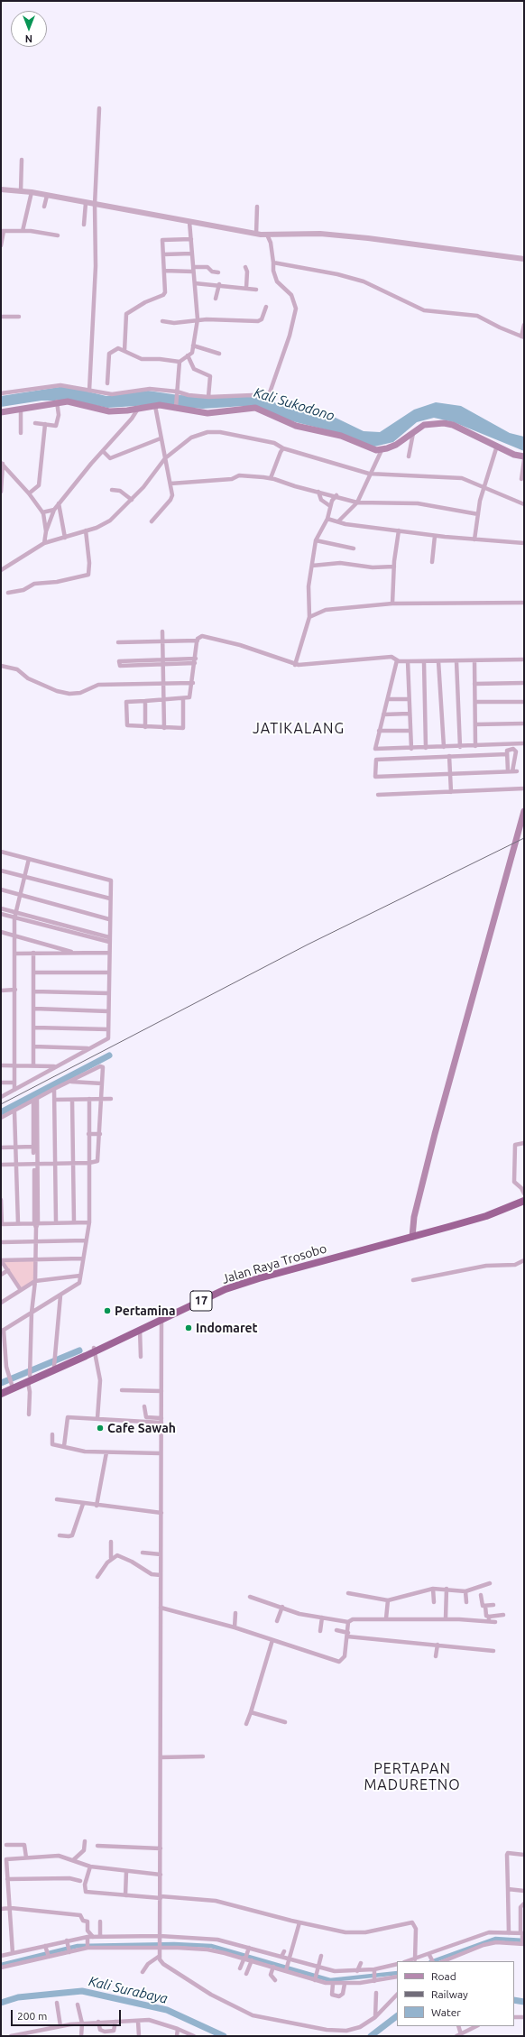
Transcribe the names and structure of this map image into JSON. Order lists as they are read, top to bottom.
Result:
{
  "streets": {
    "highway": ["Jalan Raya Trosobo", "17"]
  },
  "districts": ["JATIKALANG", "PERTAPAN MADURETNO"],
  "water": ["Kali Sukodono", "Kali Surabaya"],
  "places": ["Pertamina", "Indomaret", "Cafe Sawah"],
  "legend": ["Road", "Railway", "Water"],
  "scale_bar": "200 m",
  "north": "bottom"
}
